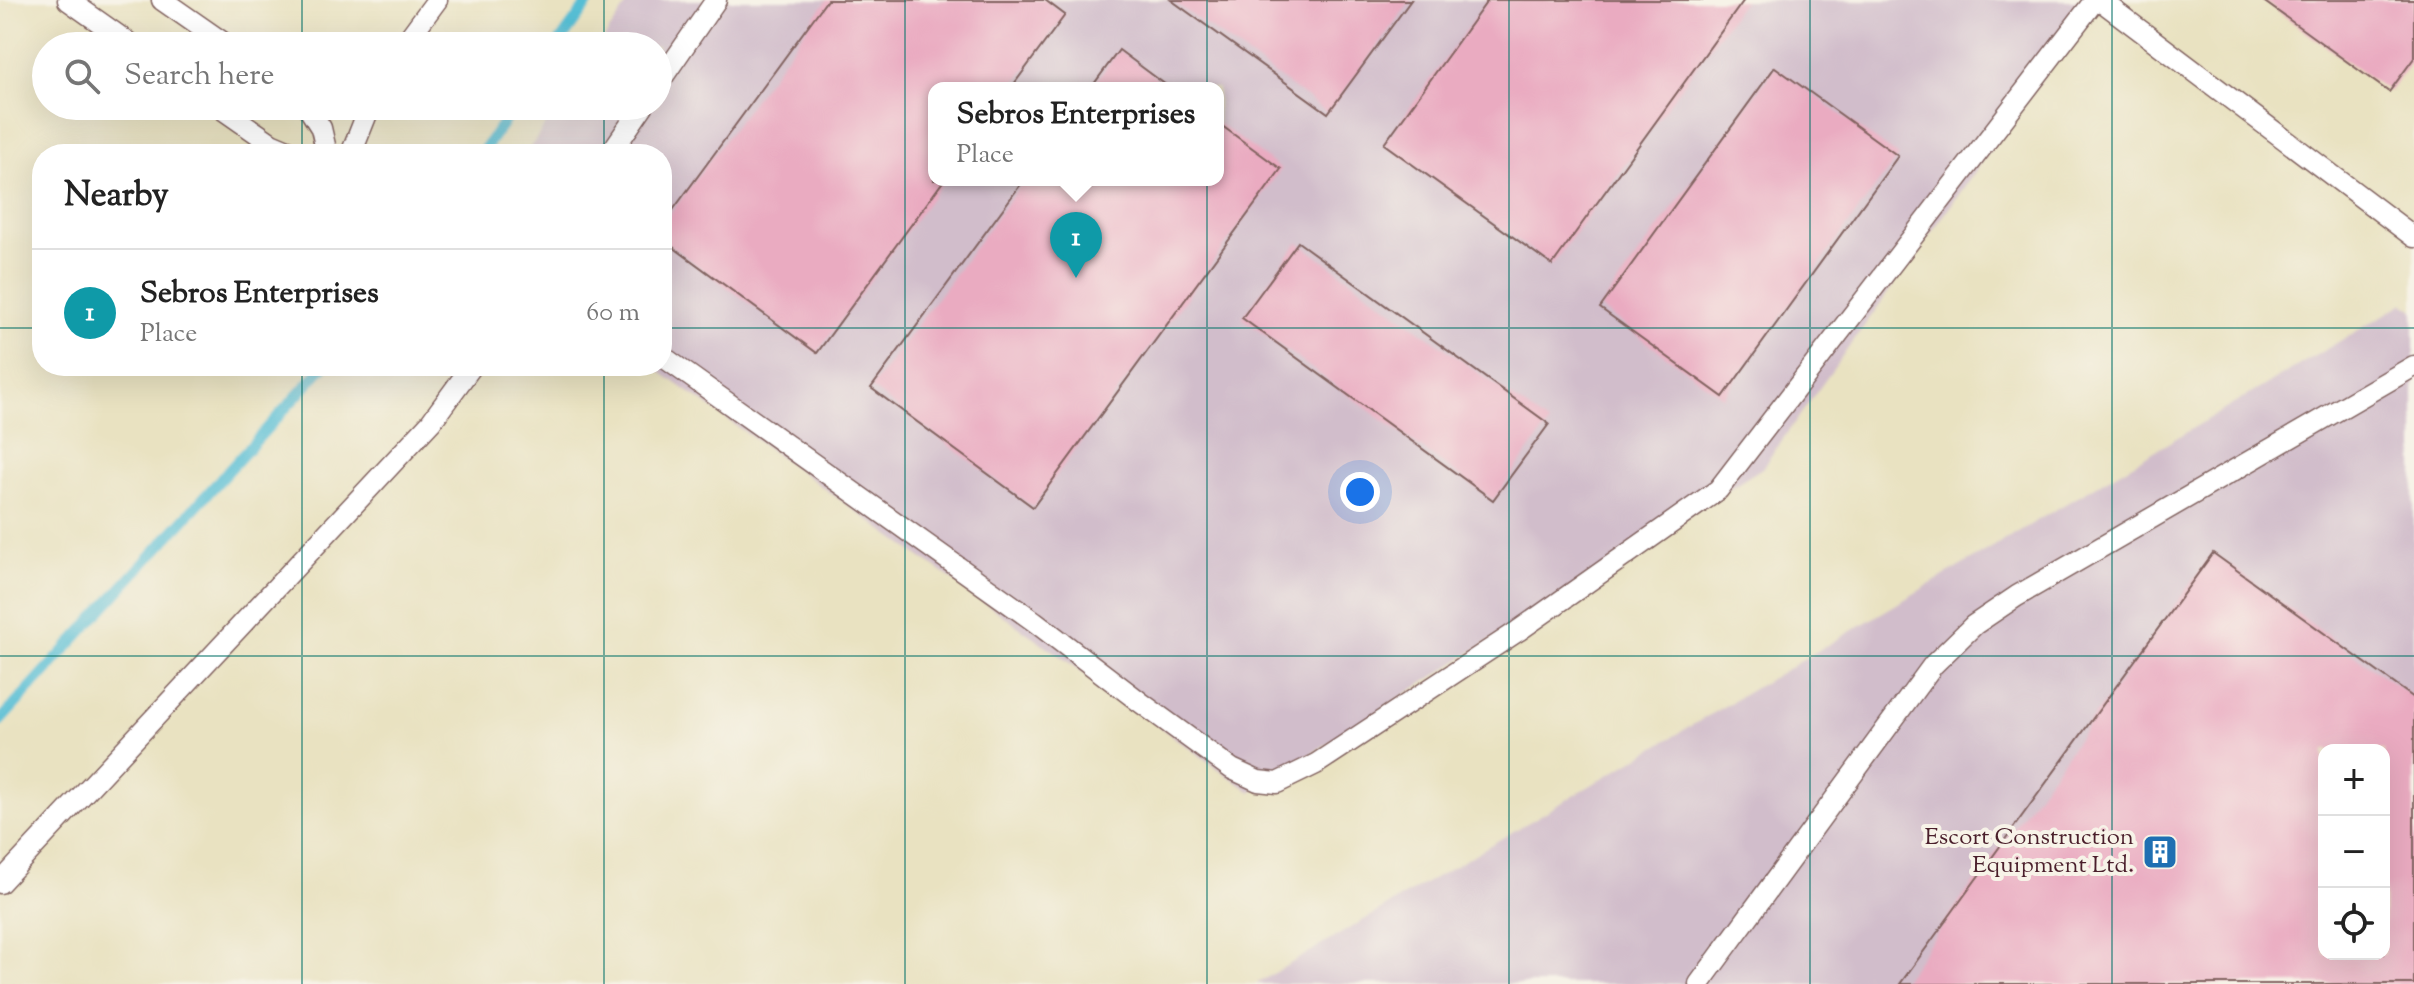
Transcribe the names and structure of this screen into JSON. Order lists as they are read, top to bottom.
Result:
{
  "places": {
    "building": ["Escort Construction Equipment Ltd."]
  },
  "page": {
    "search": "Search here",
    "popup": ["Sebros Enterprises", "Place"],
    "heading": "Nearby",
    "pins": "1",
    "list": [
      {
        "mark": "1",
        "name": "Sebros Enterprises",
        "note": "Place",
        "value": "60 m"
      }
    ],
    "map_buttons": ["+", "−"]
  }
}
